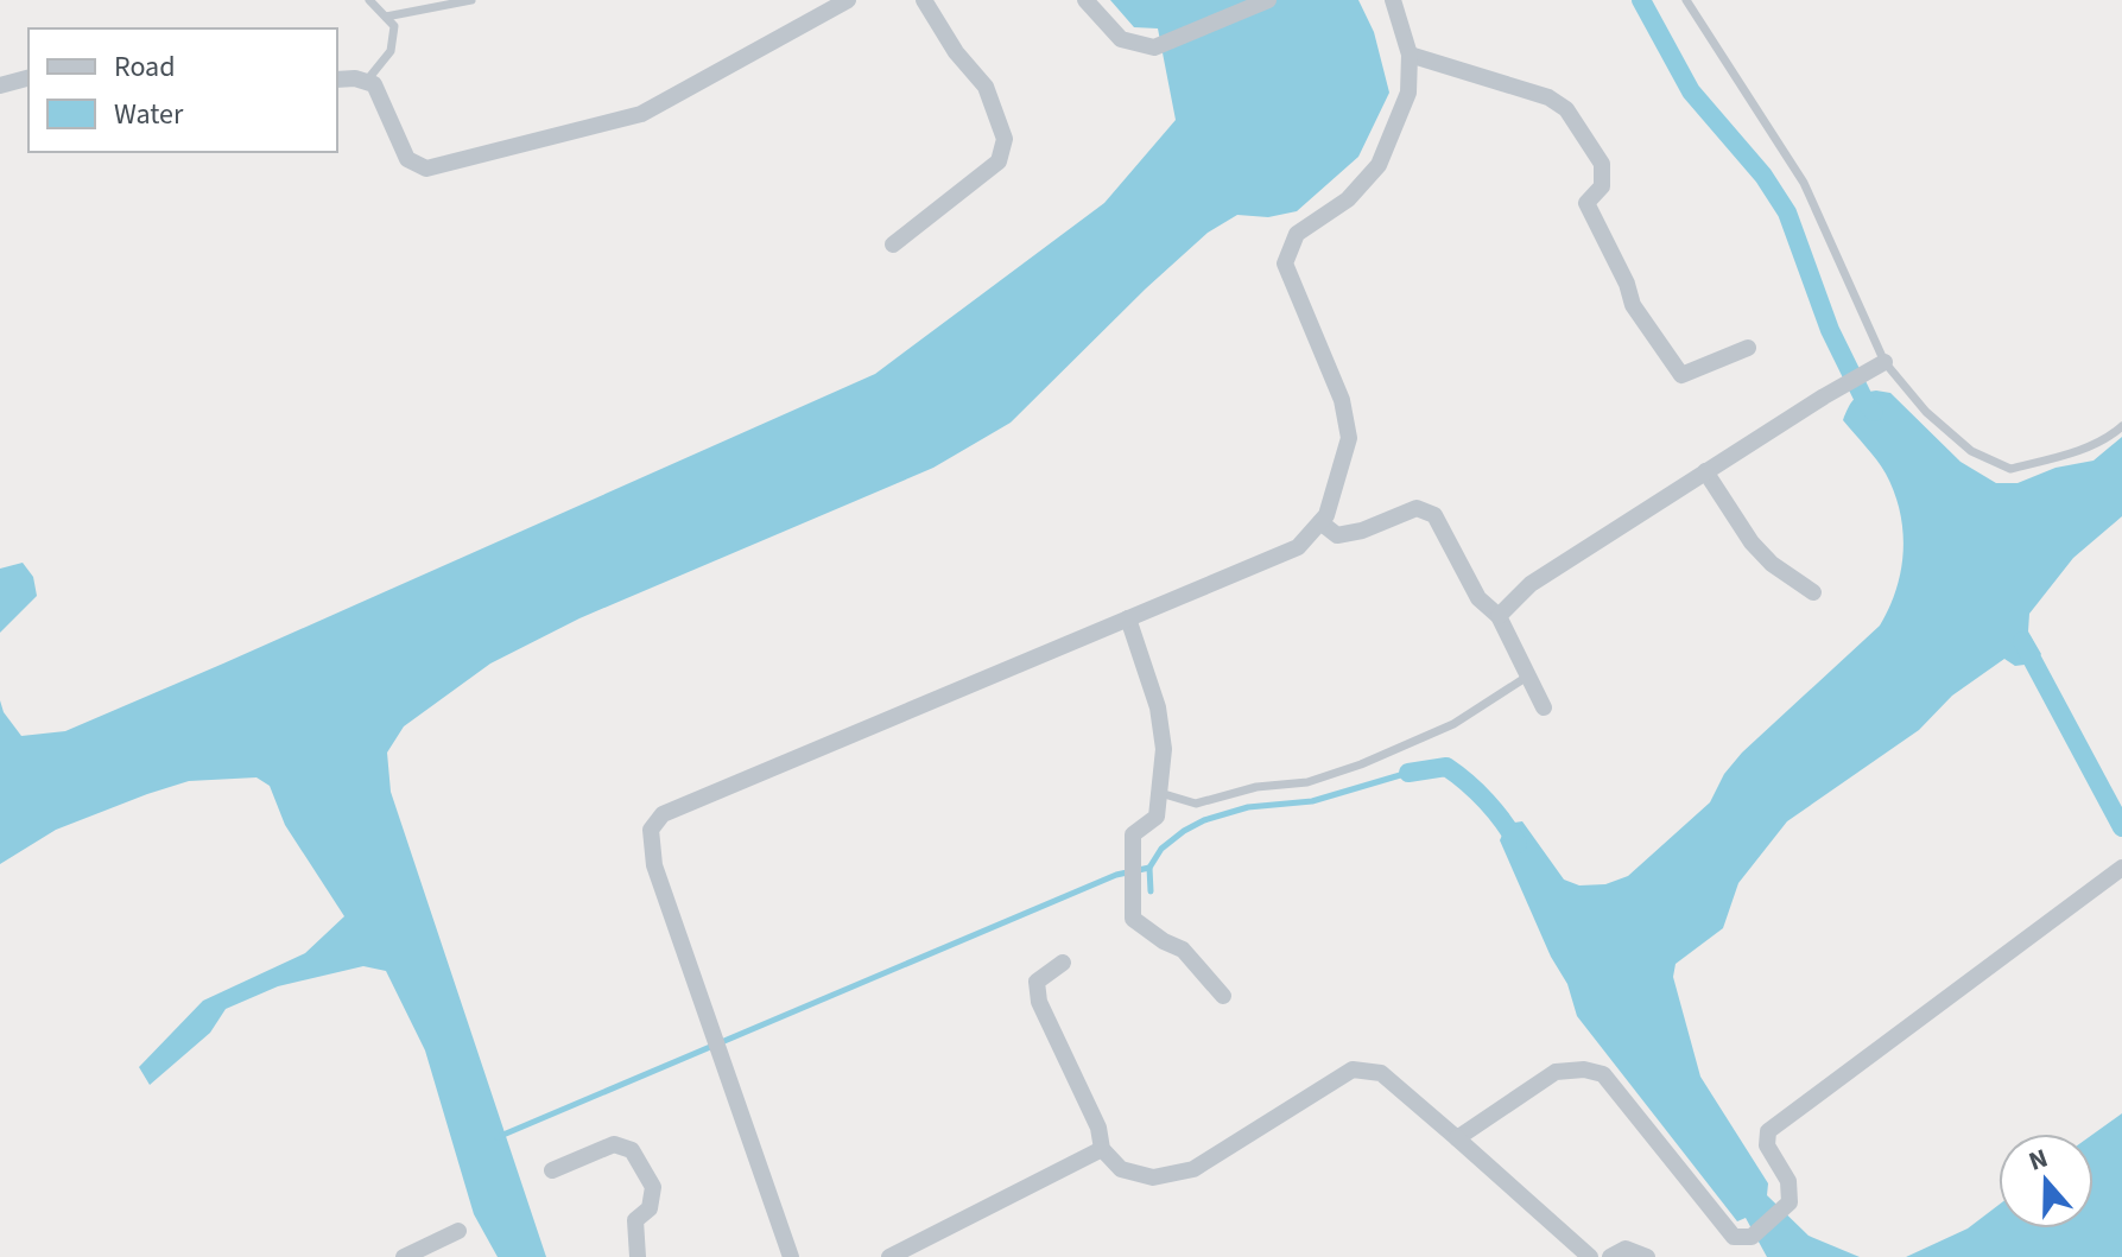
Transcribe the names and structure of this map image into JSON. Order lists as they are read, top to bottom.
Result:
{
  "legend": ["Road", "Water"],
  "north": "top"
}
